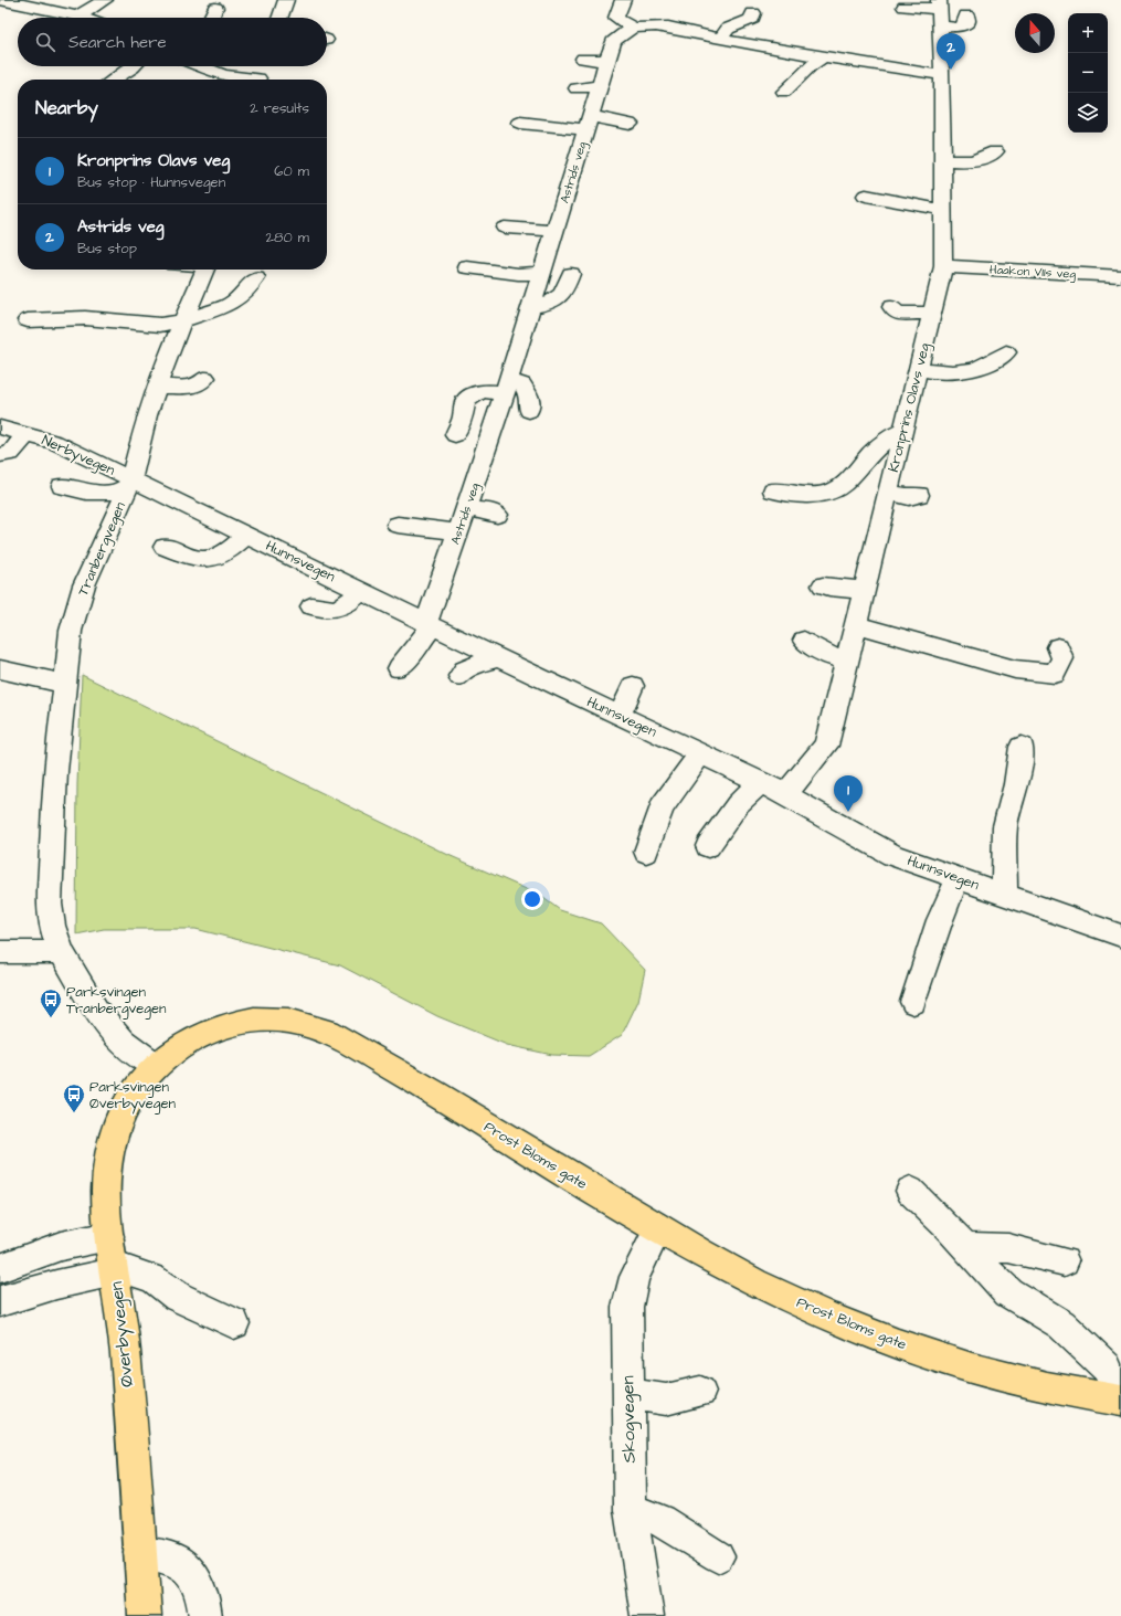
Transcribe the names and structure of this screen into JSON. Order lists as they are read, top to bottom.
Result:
{
  "streets": {
    "main road": ["Prost Bloms gate", "Øverbyvegen"],
    "street": [
      "Astrids veg",
      "Haakon VIIs veg",
      "Kronprins Olavs veg",
      "Nerbyvegen",
      "Tranbergvegen",
      "Hunnsvegen",
      "Skogvegen"
    ]
  },
  "crossings": [
    ["Astrids veg", "Hunnsvegen"],
    ["Haakon VIIs veg", "Kronprins Olavs veg"],
    ["Kronprins Olavs veg", "Hunnsvegen"],
    ["Nerbyvegen", "Tranbergvegen"],
    ["Nerbyvegen", "Hunnsvegen"],
    ["Tranbergvegen", "Hunnsvegen"],
    ["Prost Bloms gate", "Øverbyvegen"],
    ["Prost Bloms gate", "Skogvegen"]
  ],
  "places": {
    "bus stop": ["Parksvingen Tranbergvegen", "Parksvingen Øverbyvegen"]
  },
  "north": "top",
  "page": {
    "map_buttons": ["+", "−"],
    "search": "Search here",
    "pins": ["2", "1"],
    "heading": ["Nearby", "2 results"],
    "list": [
      {
        "mark": "1",
        "name": "Kronprins Olavs veg",
        "note": "Bus stop · Hunnsvegen",
        "value": "60 m"
      },
      {
        "mark": "2",
        "name": "Astrids veg",
        "note": "Bus stop",
        "value": "280 m"
      }
    ]
  }
}
